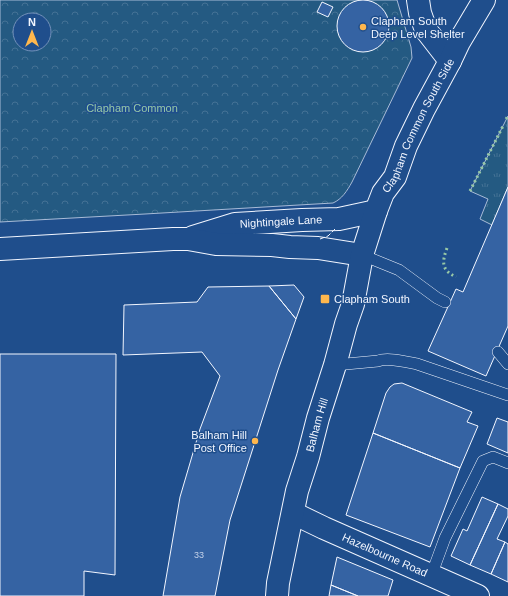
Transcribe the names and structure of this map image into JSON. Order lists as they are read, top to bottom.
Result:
{
  "streets": {
    "main road": [
      "Clapham Common South Side",
      "Nightingale Lane",
      "Balham Hill",
      "Hazelbourne Road"
    ]
  },
  "crossings": [
    ["Clapham Common South Side", "Nightingale Lane"],
    ["Clapham Common South Side", "Balham Hill"],
    ["Nightingale Lane", "Balham Hill"],
    ["Balham Hill", "Hazelbourne Road"]
  ],
  "parks": ["Clapham Common"],
  "places": {
    "other": ["Clapham South Deep Level Shelter", "Balham Hill Post Office"],
    "transit": ["Clapham South"]
  },
  "house_numbers": ["33"],
  "north": "top"
}
